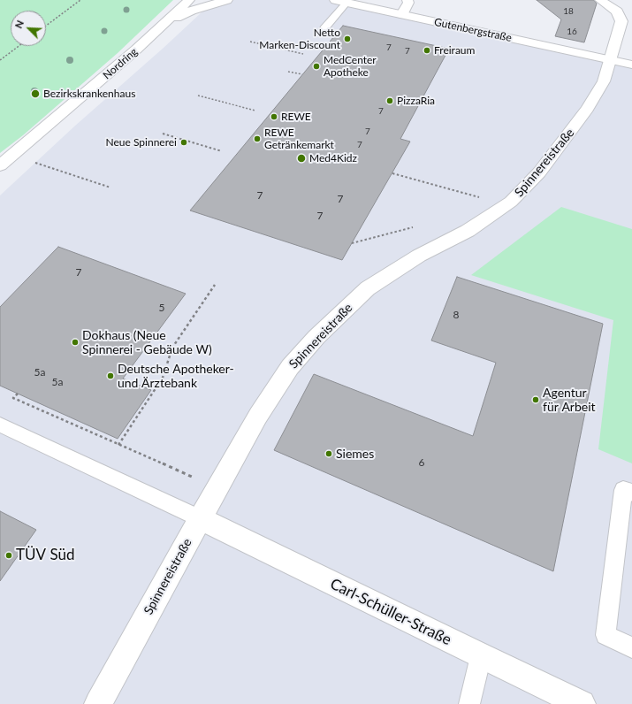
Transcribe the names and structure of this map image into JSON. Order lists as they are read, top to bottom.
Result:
{
  "streets": {
    "street": [
      "Gutenbergstraße",
      "Nordring",
      "Spinnereistraße",
      "Carl-Schüller-Straße"
    ]
  },
  "crossings": [
    ["Gutenbergstraße", "Spinnereistraße"],
    ["Spinnereistraße", "Carl-Schüller-Straße"]
  ],
  "places": [
    "Netto Marken-Discount",
    "Freiraum",
    "MedCenter Apotheke",
    "Bezirkskrankenhaus",
    "PizzaRia",
    "REWE",
    "REWE Getränkemarkt",
    "Neue Spinnerei",
    "Med4Kidz",
    "Dokhaus (Neue Spinnerei - Gebäude W)",
    "Deutsche Apotheker- und Ärztebank",
    "Agentur für Arbeit",
    "Siemes",
    "TÜV Süd"
  ],
  "house_numbers": [
    "18",
    "16",
    "7",
    "7",
    "7",
    "7",
    "7",
    "7",
    "7",
    "7",
    "7",
    "5",
    "8",
    "5a",
    "5a",
    "6"
  ],
  "north": "top left"
}
